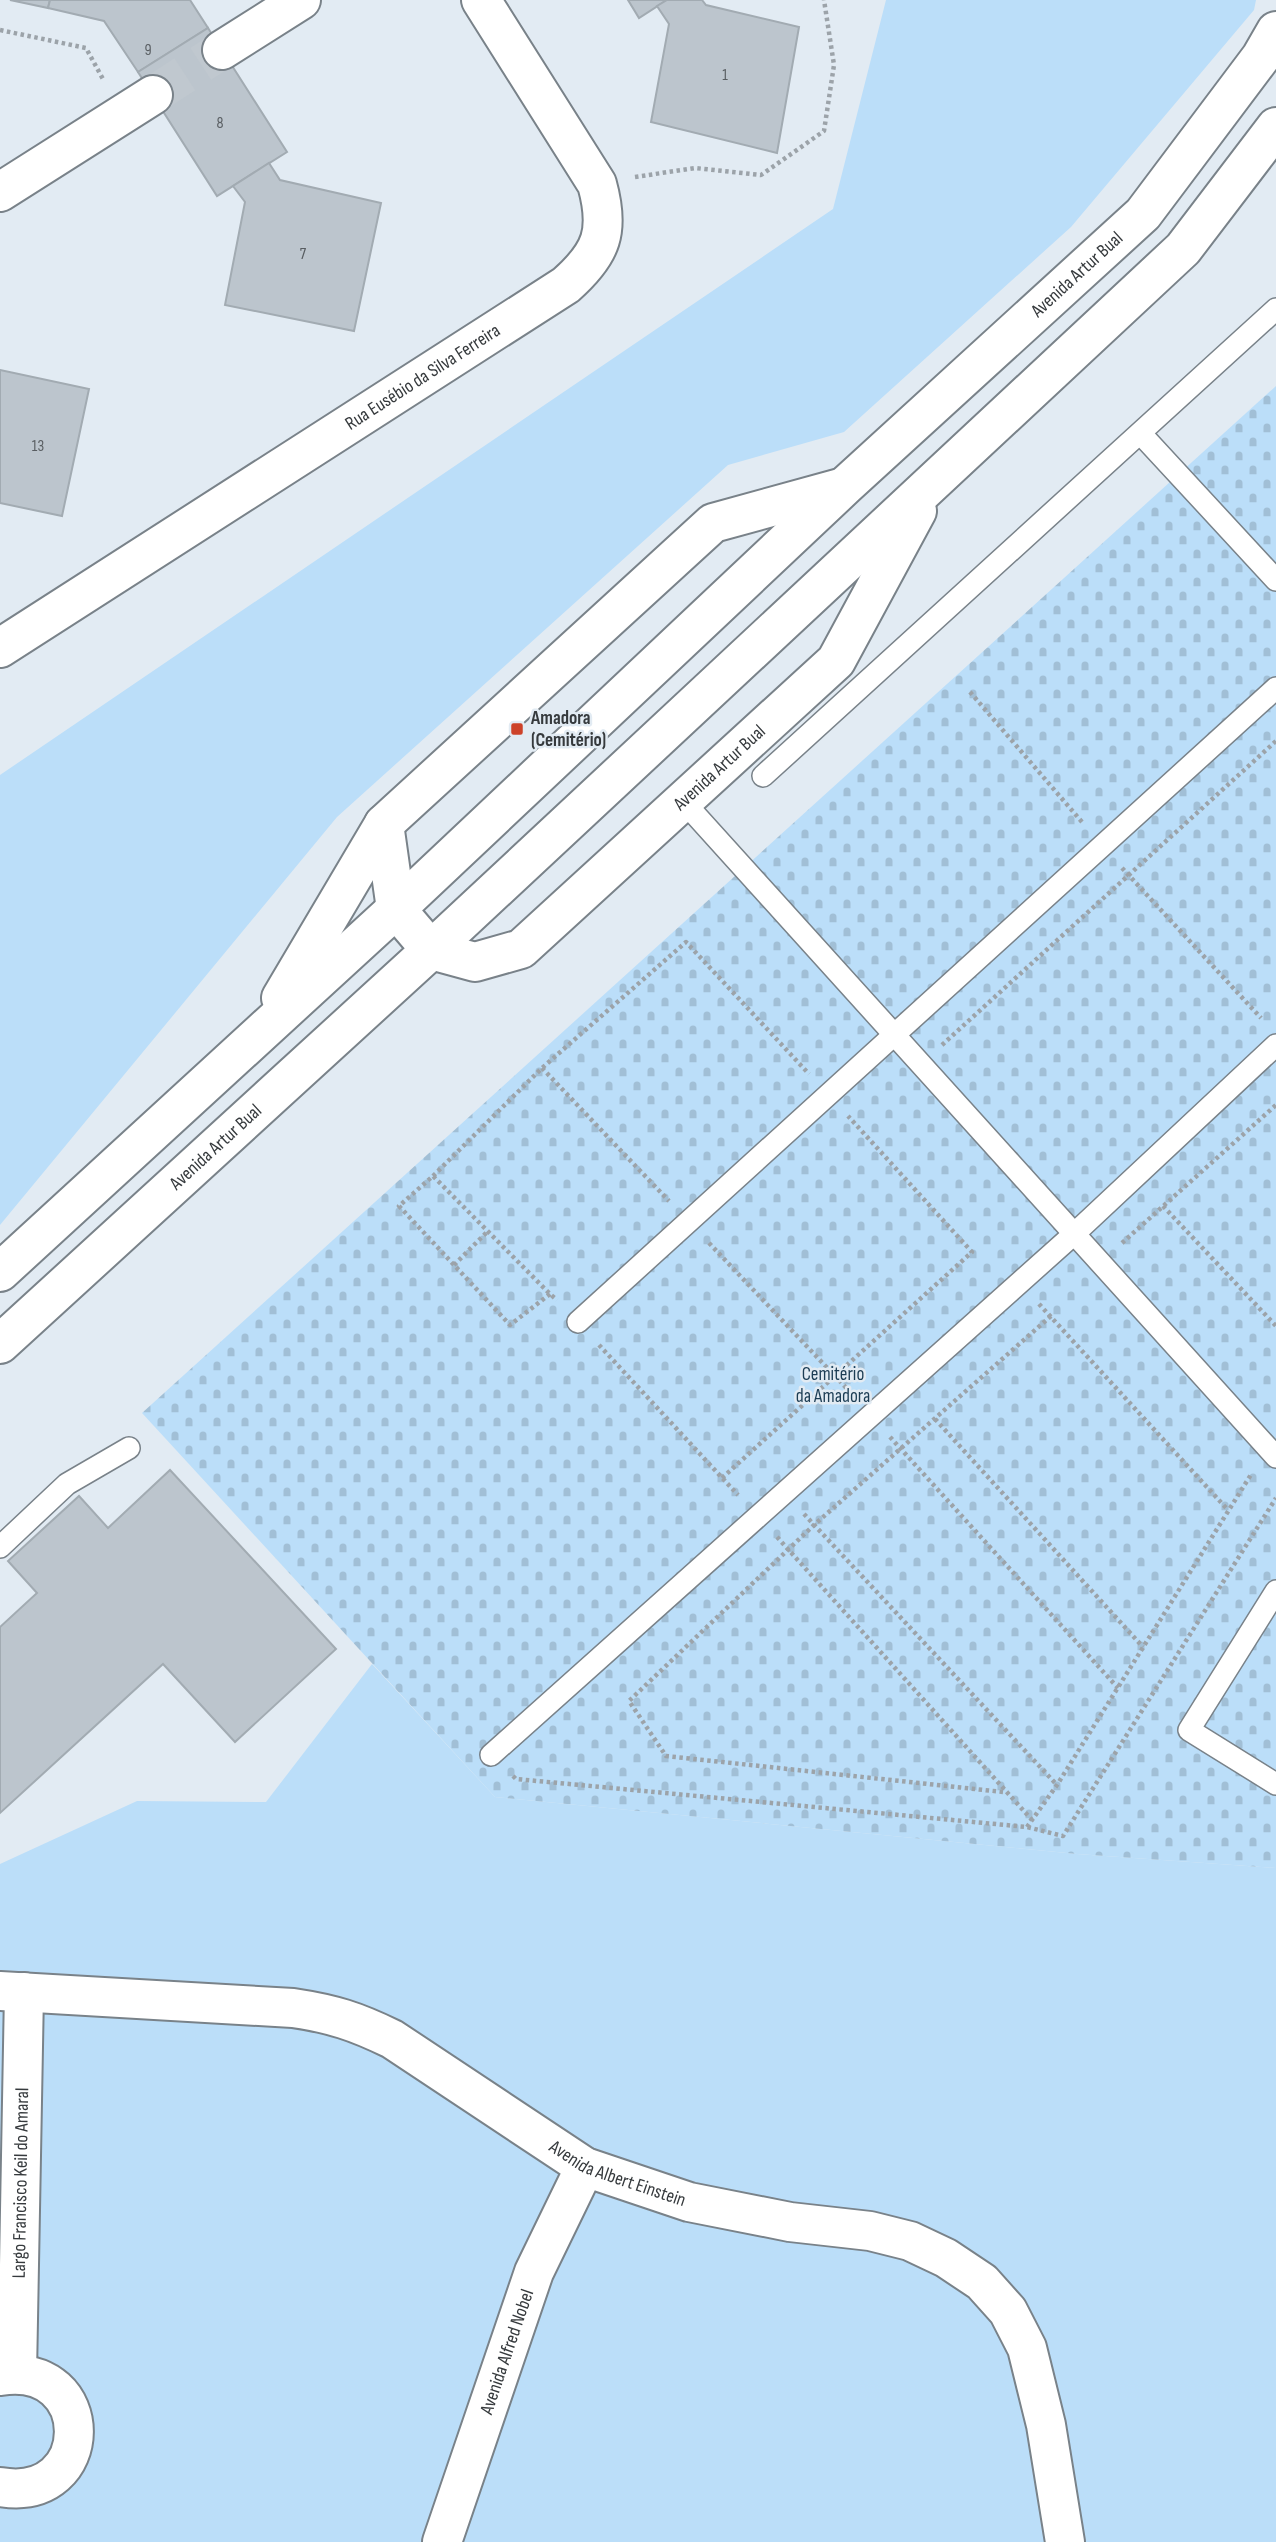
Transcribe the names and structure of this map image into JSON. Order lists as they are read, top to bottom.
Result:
{
  "streets": {
    "street": [
      "Avenida Artur Bual",
      "Rua Eusébio da Silva Ferreira",
      "Avenida Albert Einstein",
      "Largo Francisco Keil do Amaral",
      "Avenida Alfred Nobel"
    ]
  },
  "crossings": [
    ["Avenida Albert Einstein", "Largo Francisco Keil do Amaral"],
    ["Avenida Albert Einstein", "Avenida Alfred Nobel"]
  ],
  "parks": ["Cemitério da Amadora"],
  "places": {
    "transit": ["Amadora (Cemitério)"]
  },
  "house_numbers": [
    "9",
    "1",
    "8",
    "7",
    "13"
  ]
}
